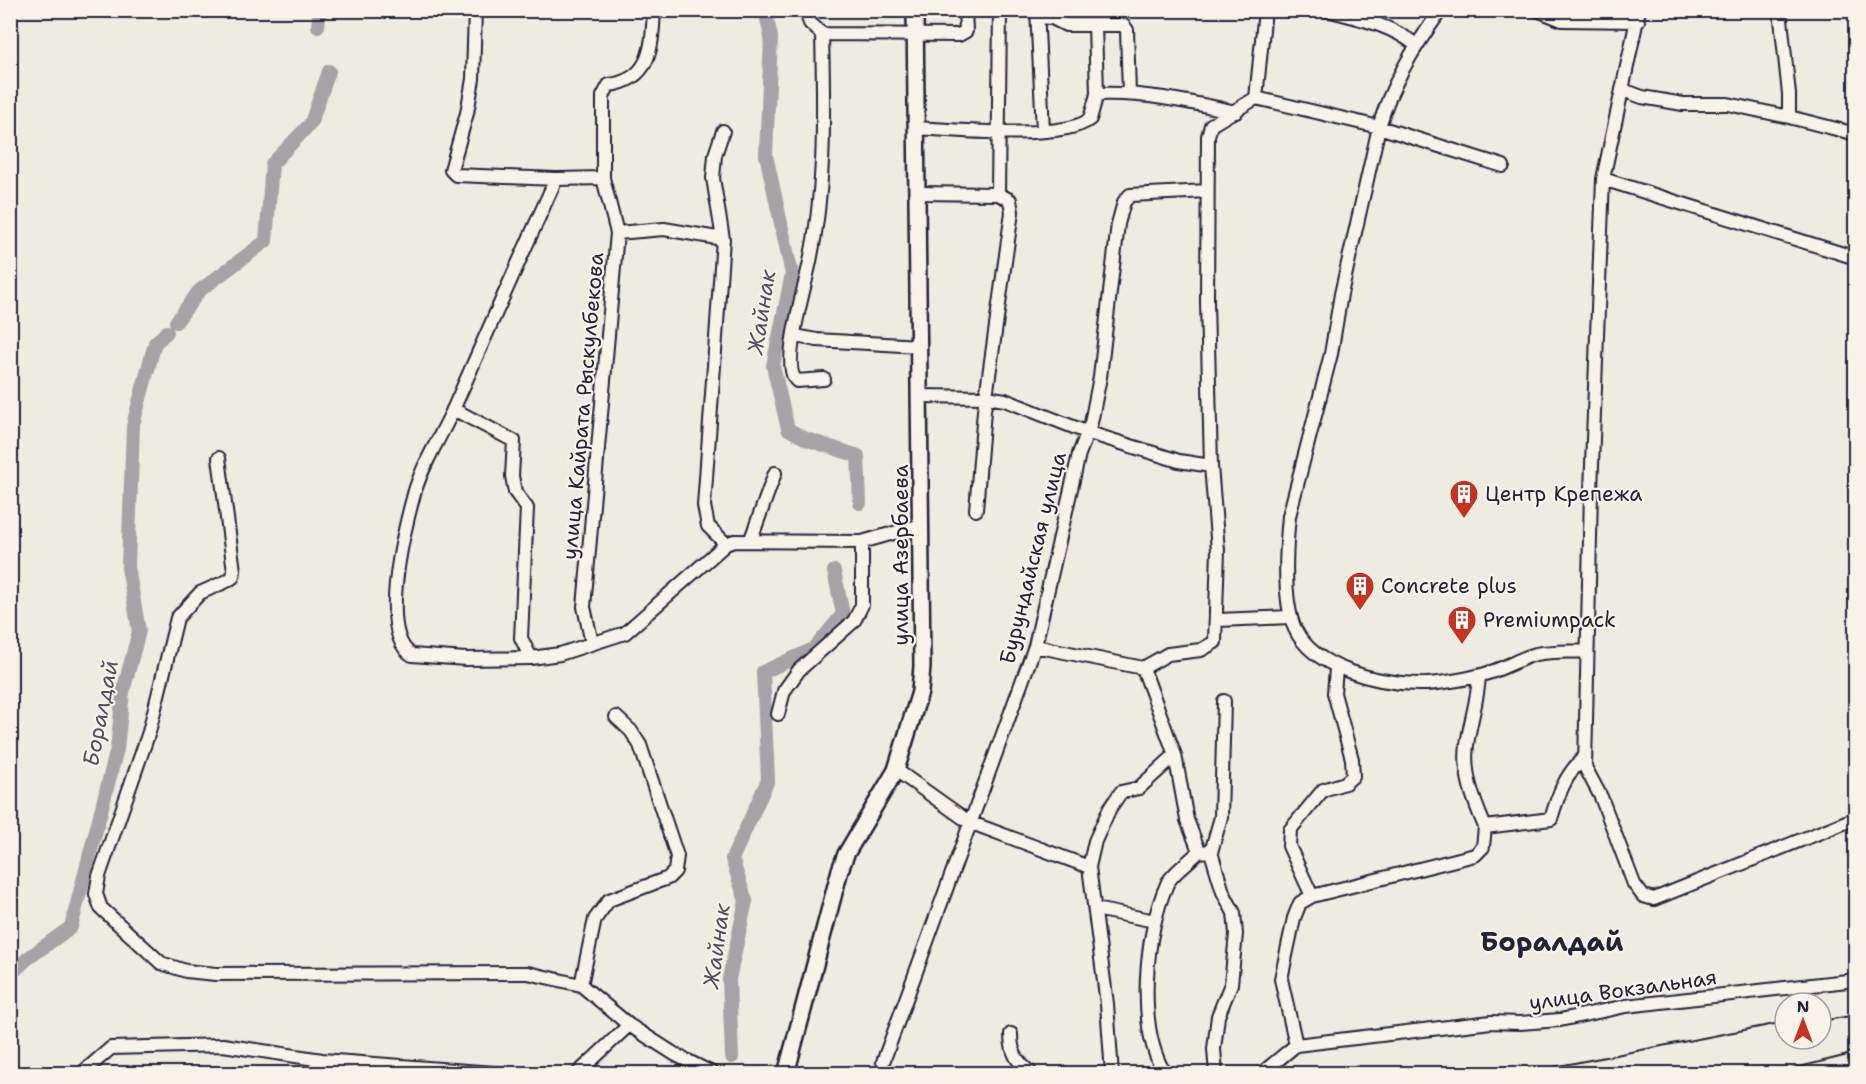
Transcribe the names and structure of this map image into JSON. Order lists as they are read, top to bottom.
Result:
{
  "streets": {
    "main road": ["улица Азербаева"],
    "street": ["улица Кайрата Рыскулбекова", "Бурундайская улица", "улица Вокзальная"]
  },
  "districts": ["Боралдай"],
  "water": ["Жайнак", "Боралдай"],
  "places": {
    "building": ["Центр Крепежа", "Concrete plus", "Premiumpack"]
  },
  "north": "top"
}
